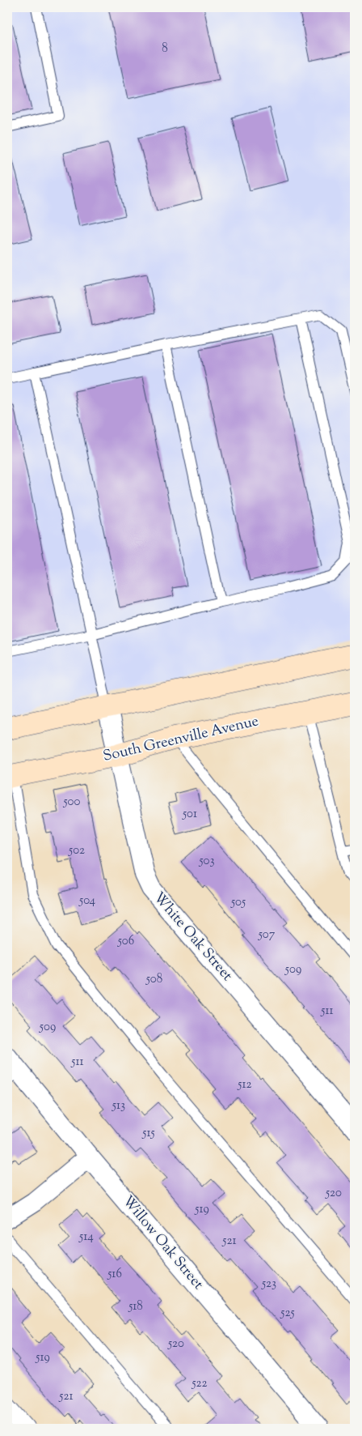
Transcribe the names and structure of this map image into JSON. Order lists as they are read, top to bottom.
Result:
{
  "streets": {
    "main road": ["South Greenville Avenue"],
    "street": ["White Oak Street", "Willow Oak Street"]
  },
  "crossings": [
    ["South Greenville Avenue", "White Oak Street"]
  ],
  "house_numbers": [
    "8",
    "500",
    "501",
    "502",
    "503",
    "504",
    "505",
    "507",
    "506",
    "509",
    "508",
    "511",
    "509",
    "511",
    "512",
    "513",
    "515",
    "520",
    "519",
    "514",
    "521",
    "516",
    "523",
    "518",
    "525",
    "520",
    "519",
    "522",
    "521"
  ]
}
